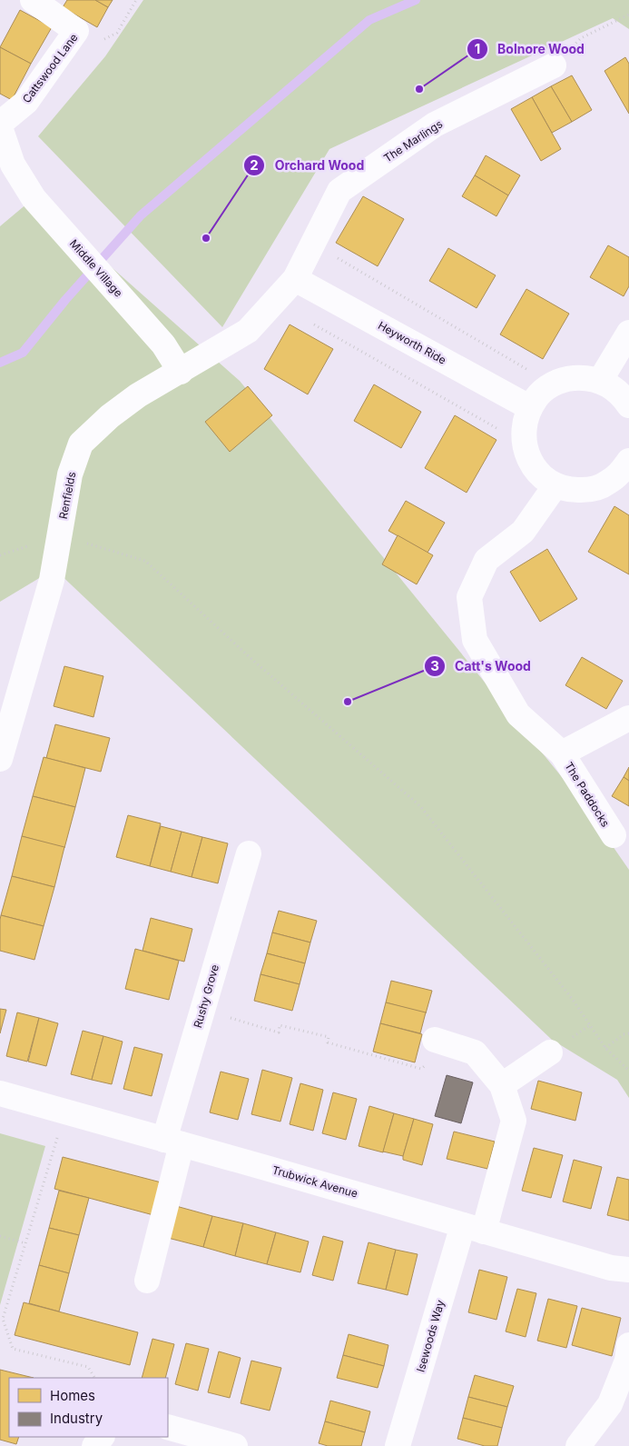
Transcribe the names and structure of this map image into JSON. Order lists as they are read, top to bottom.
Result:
{
  "streets": {
    "street": [
      "Cattswood Lane",
      "The Marlings",
      "Middle Village",
      "Heyworth Ride",
      "Renfields",
      "The Paddocks",
      "Rushy Grove",
      "Trubwick Avenue",
      "Isewoods Way"
    ]
  },
  "crossings": [
    ["Cattswood Lane", "Middle Village"],
    ["The Marlings", "Heyworth Ride"],
    ["The Marlings", "Renfields"],
    ["Middle Village", "Renfields"],
    ["Heyworth Ride", "Renfields"],
    ["Rushy Grove", "Trubwick Avenue"],
    ["Trubwick Avenue", "Isewoods Way"]
  ],
  "places": ["Bolnore Wood", "Orchard Wood", "Catt's Wood"],
  "legend": ["Homes", "Industry"]
}
